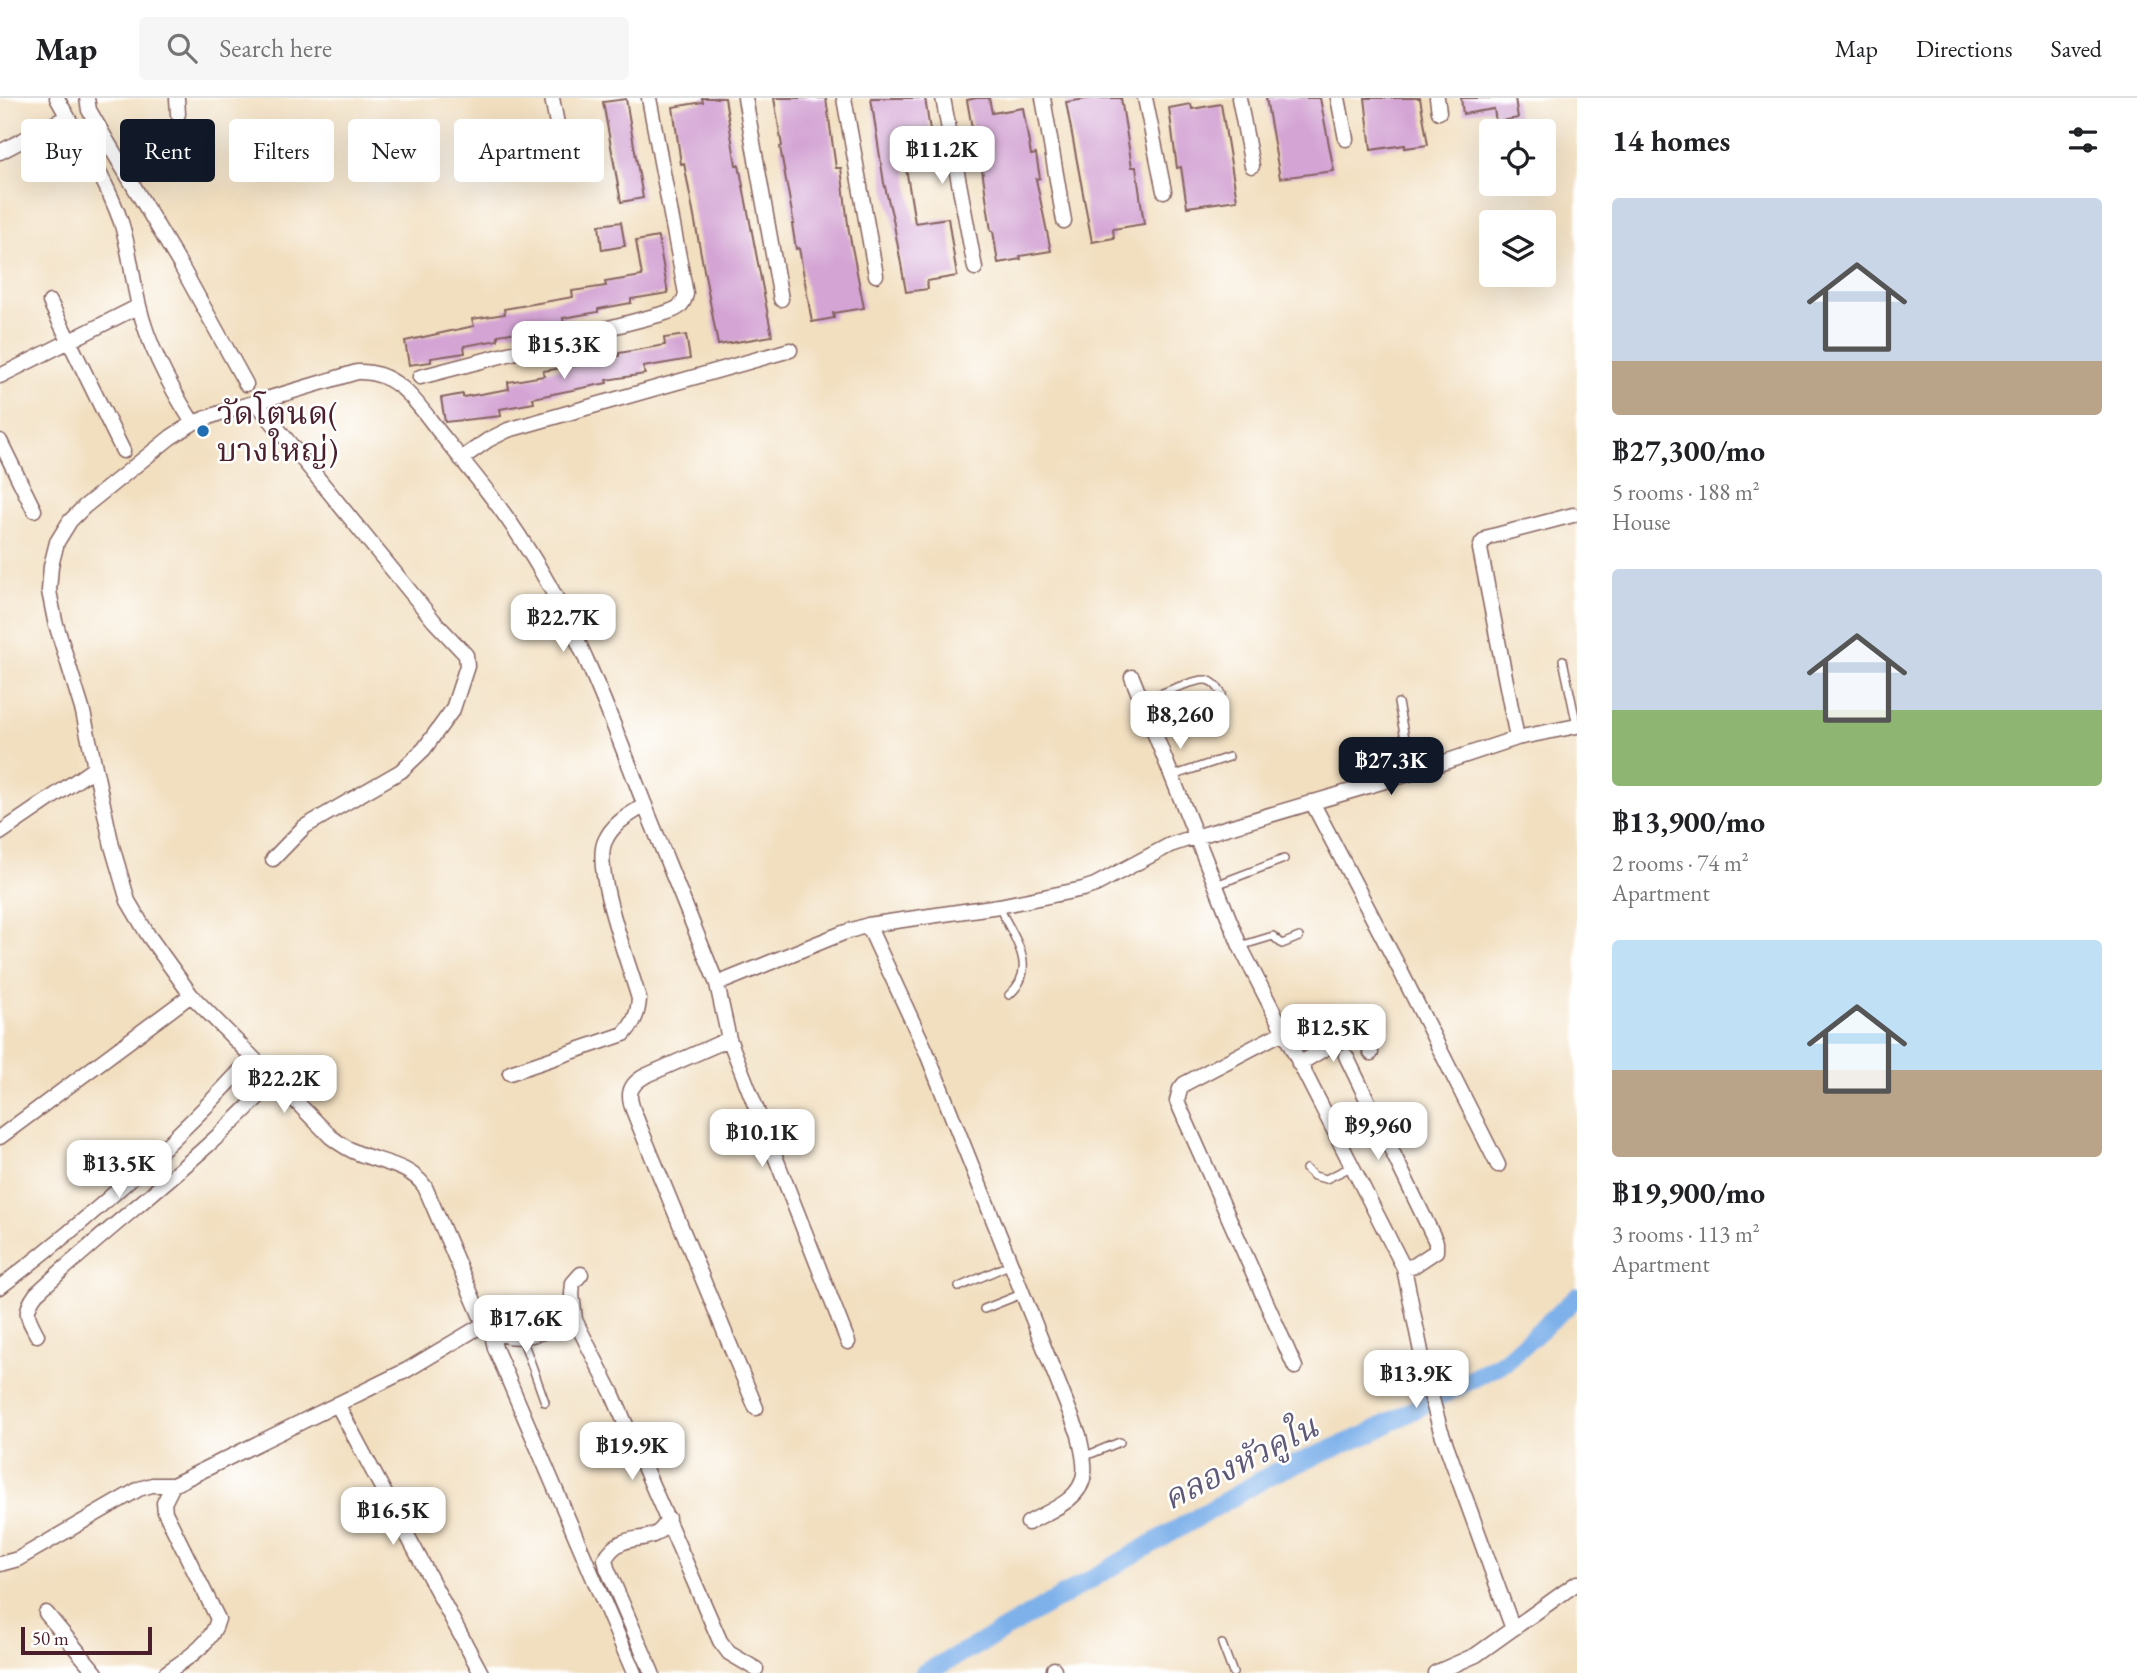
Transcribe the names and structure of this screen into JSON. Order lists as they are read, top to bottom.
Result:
{
  "water": ["คลองหัวคูใน"],
  "places": ["วัดโตนด( บางใหญ่)"],
  "scale_bar": "50 m",
  "page": {
    "header": "Map",
    "search": "Search here",
    "nav": ["Map", "Directions", "Saved"],
    "heading": "14 homes",
    "chip": [
      "Buy",
      "Rent",
      "Filters",
      "New",
      "Apartment"
    ],
    "price": [
      "฿11.2K",
      "฿15.3K",
      "฿22.7K",
      "฿8,260",
      "฿27.3K",
      "฿12.5K",
      "฿22.2K",
      "฿9,960",
      "฿10.1K",
      "฿13.5K",
      "฿17.6K",
      "฿13.9K",
      "฿19.9K",
      "฿16.5K"
    ],
    "list": [
      {
        "name": "฿27,300/mo",
        "note": "5 rooms · 188 m² · House"
      },
      {
        "name": "฿13,900/mo",
        "note": "2 rooms · 74 m² · Apartment"
      },
      {
        "name": "฿19,900/mo",
        "note": "3 rooms · 113 m² · Apartment"
      }
    ],
    "scale": "50 m"
  }
}
